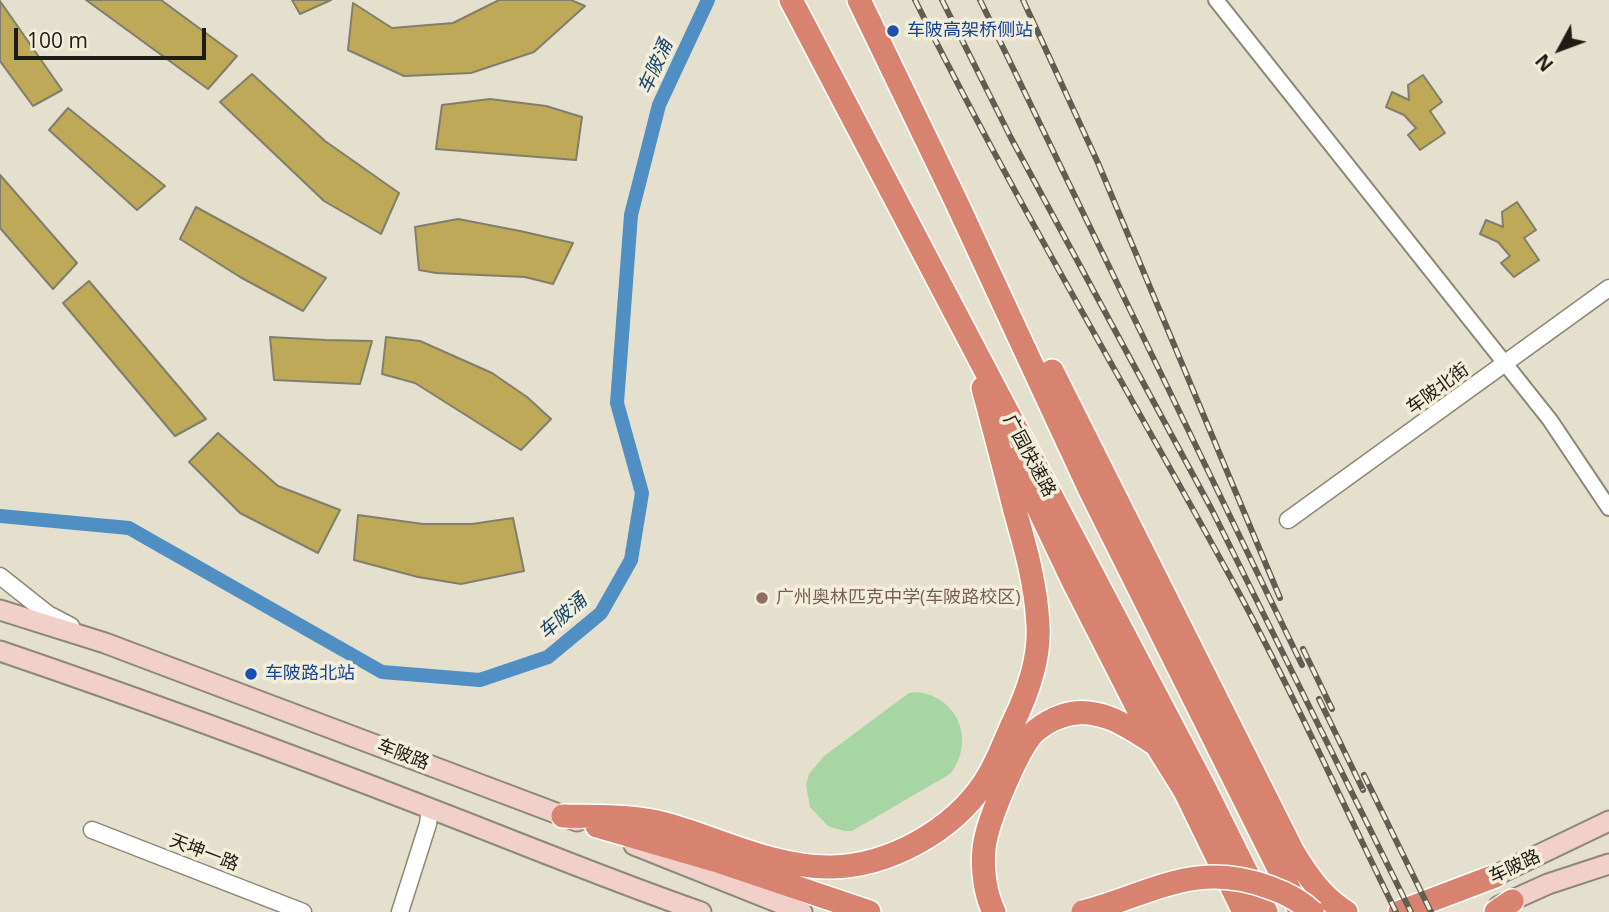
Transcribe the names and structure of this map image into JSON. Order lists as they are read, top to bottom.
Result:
{
  "streets": {
    "highway": ["广园快速路"],
    "main road": ["车陂路"],
    "street": ["车陂北街", "天坤一路"]
  },
  "water": ["车陂涌"],
  "places": ["车陂高架桥侧站", "广州奥林匹克中学(车陂路校区)", "车陂路北站"],
  "scale_bar": "100 m",
  "north": "bottom left"
}
